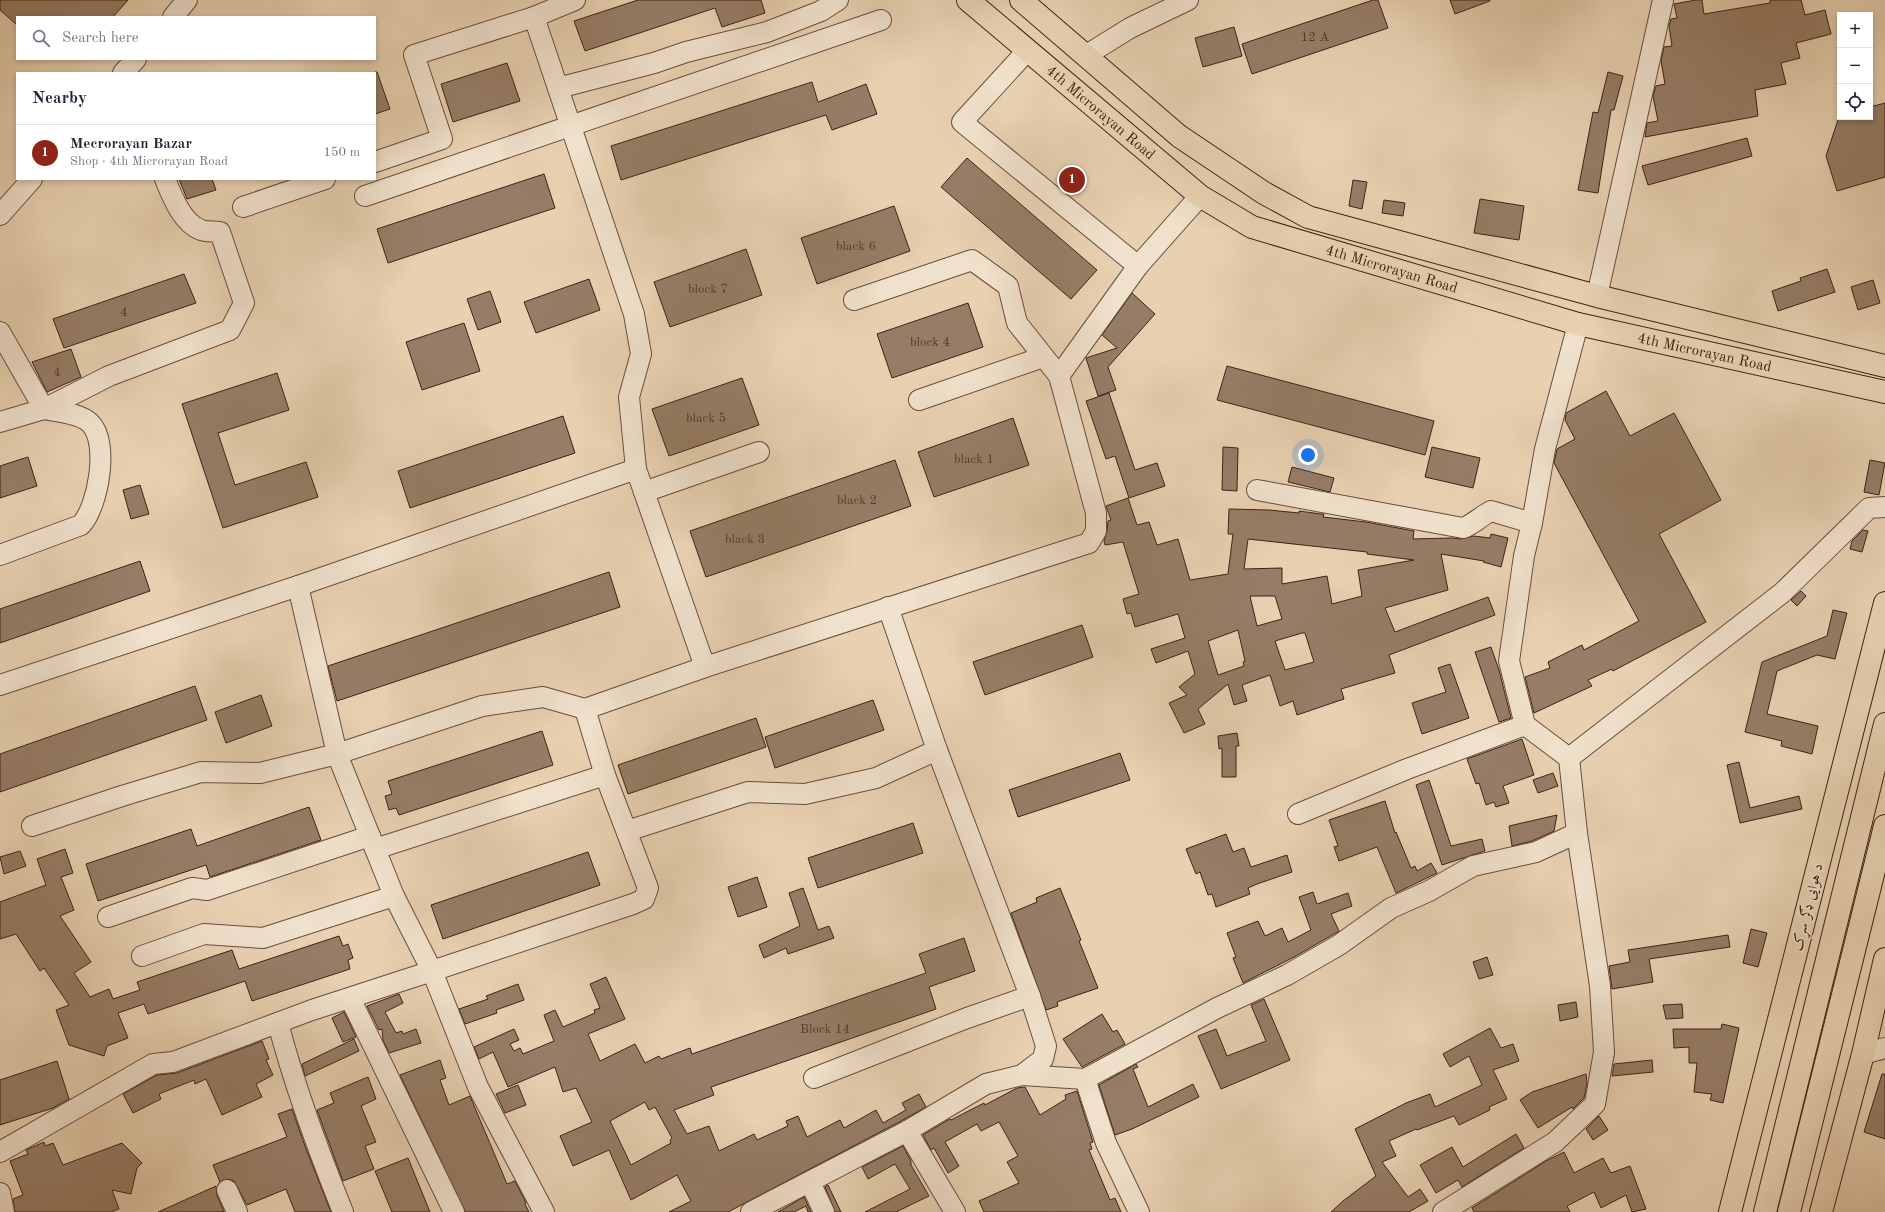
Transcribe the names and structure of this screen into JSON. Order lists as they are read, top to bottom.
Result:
{
  "streets": {
    "main road": ["4th Microrayan Road", "د هوایی ډګر سړک"]
  },
  "house_numbers": [
    "12 A",
    "black 6",
    "block 7",
    "4",
    "block 4",
    "4",
    "black 5",
    "black 1",
    "black 2",
    "black 3",
    "Block 14"
  ],
  "page": {
    "map_buttons": ["+", "−"],
    "search": "Search here",
    "heading": "Nearby",
    "list": [
      {
        "mark": "1",
        "name": "Mecrorayan Bazar",
        "note": "Shop · 4th Microrayan Road",
        "value": "150 m"
      }
    ],
    "pins": "1"
  }
}
